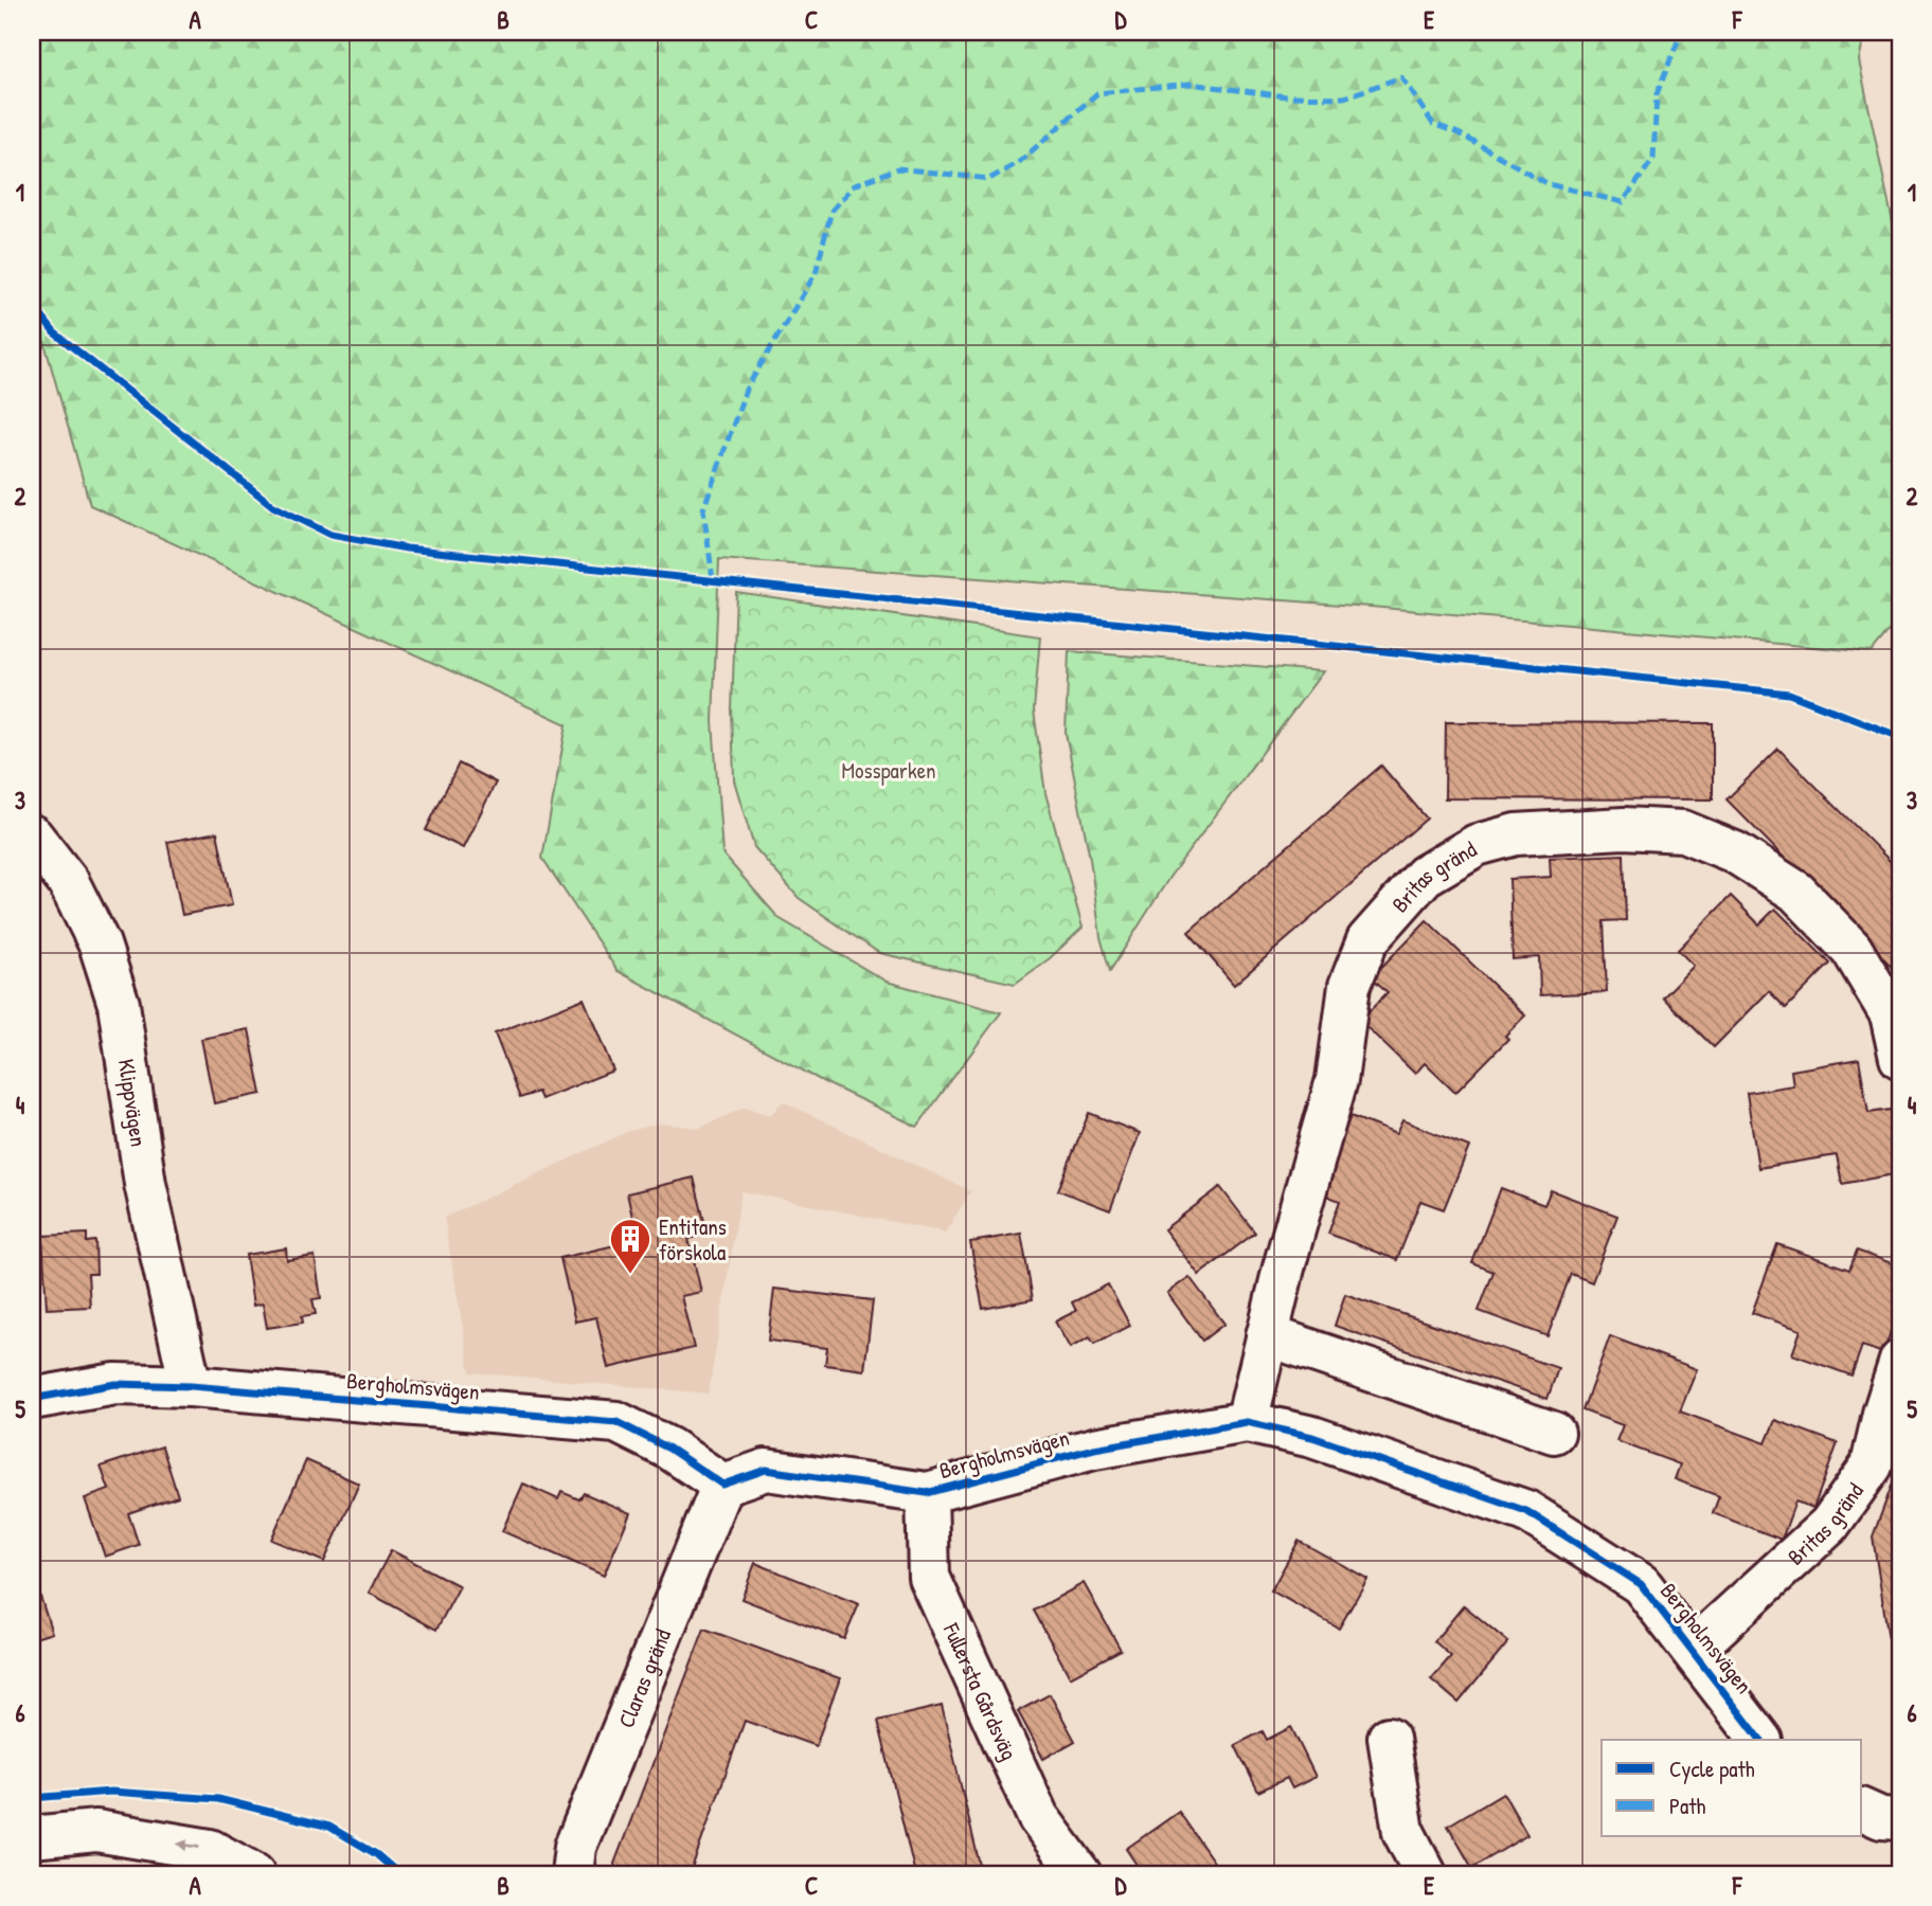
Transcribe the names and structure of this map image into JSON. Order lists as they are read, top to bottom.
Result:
{
  "streets": {
    "street": [
      "Britas gränd",
      "Klippvägen",
      "Bergholmsvägen",
      "Claras gränd",
      "Fullersta Gårdsväg"
    ]
  },
  "crossings": [
    ["Britas gränd", "Bergholmsvägen"],
    ["Klippvägen", "Bergholmsvägen"],
    ["Bergholmsvägen", "Claras gränd"],
    ["Bergholmsvägen", "Fullersta Gårdsväg"]
  ],
  "parks": ["Mossparken"],
  "places": {
    "building": ["Entitans förskola"]
  },
  "legend": ["Cycle path", "Path"],
  "grid": {
    "columns": [
      "A",
      "B",
      "C",
      "D",
      "E",
      "F"
    ],
    "rows": [
      "1",
      "2",
      "3",
      "4",
      "5",
      "6"
    ]
  }
}
